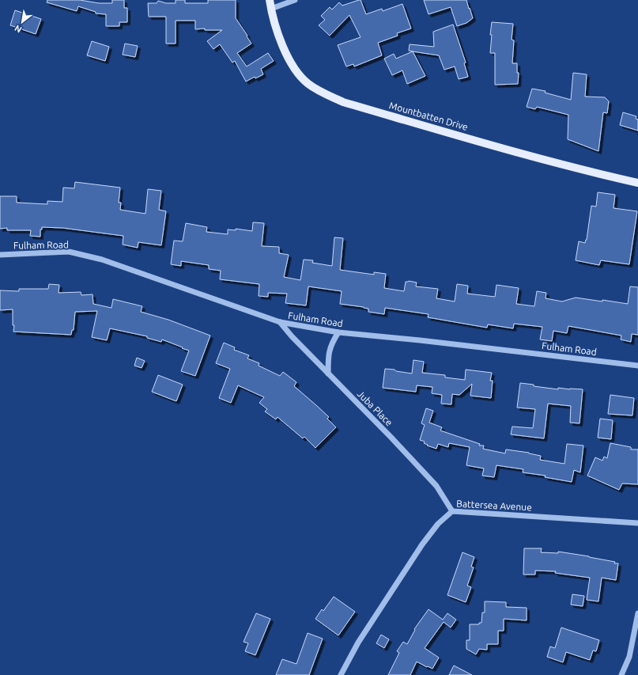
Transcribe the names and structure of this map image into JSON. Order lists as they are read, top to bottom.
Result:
{
  "streets": {
    "main road": ["Mountbatten Drive"],
    "street": ["Fulham Road", "Juba Place", "Battersea Avenue"]
  },
  "crossings": [
    ["Fulham Road", "Juba Place"],
    ["Juba Place", "Battersea Avenue"]
  ],
  "north": "bottom left"
}
